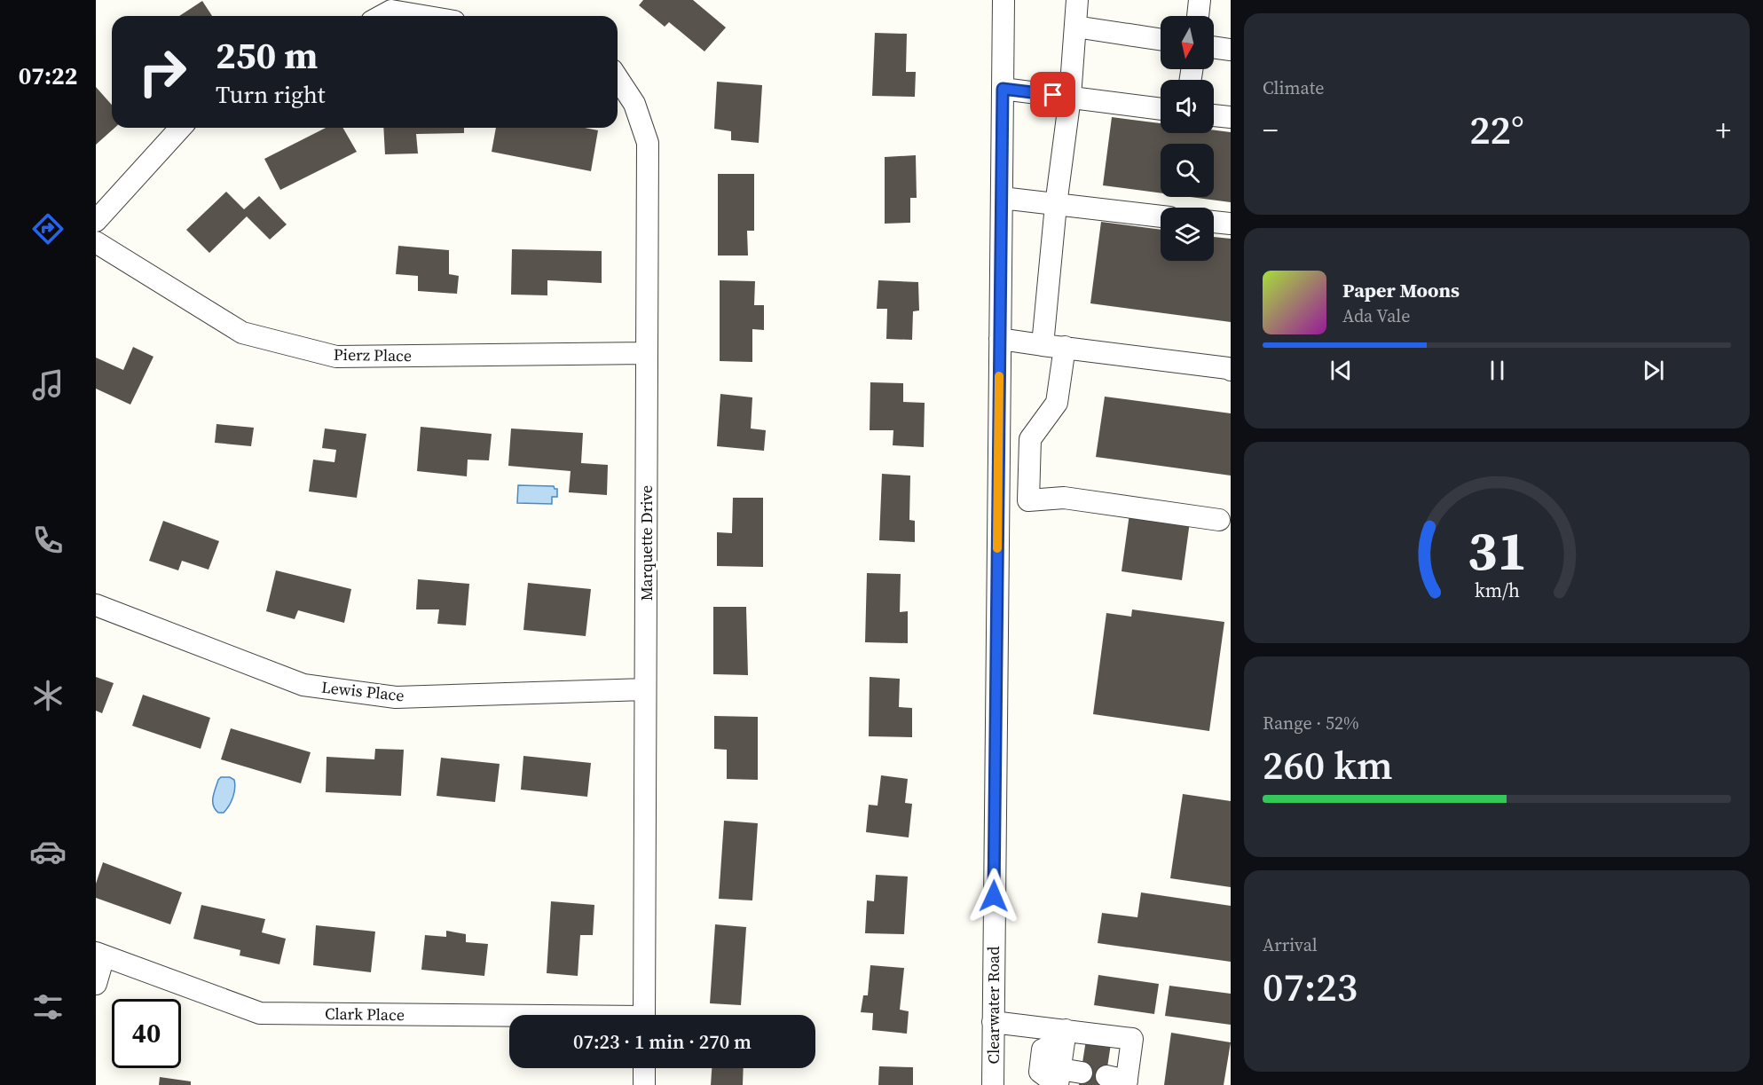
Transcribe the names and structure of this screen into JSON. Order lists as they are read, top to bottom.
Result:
{
  "streets": {
    "street": [
      "Pierz Place",
      "Marquette Drive",
      "Lewis Place",
      "Clearwater Road",
      "Clark Place"
    ]
  },
  "crossings": [
    ["Pierz Place", "Marquette Drive"],
    ["Marquette Drive", "Lewis Place"]
  ],
  "north": "bottom",
  "page": {
    "tabs": "07:22",
    "tile": [
      "Climate",
      ["Range · 52%", "260 km"],
      ["Arrival", "07:23"]
    ],
    "turn": ["250 m", "Turn right"],
    "heat": ["−", "22°", "+"],
    "song": ["Paper Moons", "Ada Vale"],
    "limit": "40",
    "trip": "07:23 · 1 min · 270 m",
    "gauge": ["31", "km/h"]
  }
}
